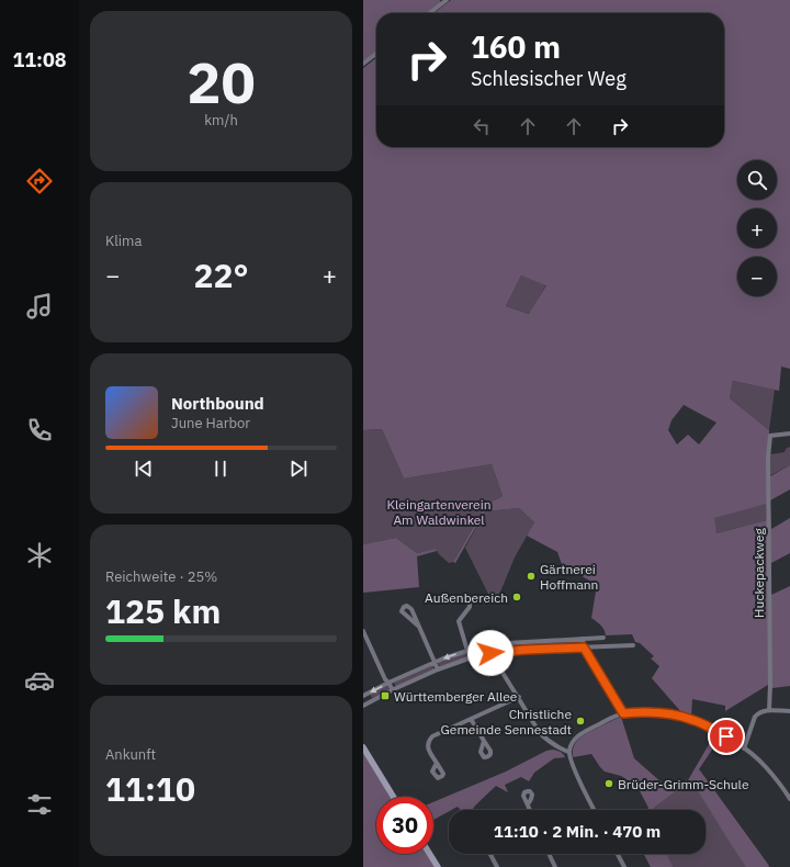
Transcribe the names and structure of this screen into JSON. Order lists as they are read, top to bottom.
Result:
{
  "streets": {
    "street": ["Huckepackweg"]
  },
  "parks": ["Kleingartenverein Am Waldwinkel"],
  "places": {
    "other": [
      "Gärtnerei Hoffmann",
      "Außenbereich",
      "Christliche Gemeinde Sennestadt",
      "Brüder-Grimm-Schule"
    ],
    "transit": ["Württemberger Allee"]
  },
  "page": {
    "tabs": "11:08",
    "tile": [
      ["20", "km/h"],
      "Klima",
      ["Reichweite · 25%", "125 km"],
      ["Ankunft", "11:10"]
    ],
    "turn": ["160 m", "Schlesischer Weg"],
    "map_buttons": ["+", "−"],
    "heat": ["−", "22°", "+"],
    "song": ["Northbound", "June Harbor"],
    "limit": "30",
    "trip": "11:10 · 2 Min. · 470 m"
  }
}
